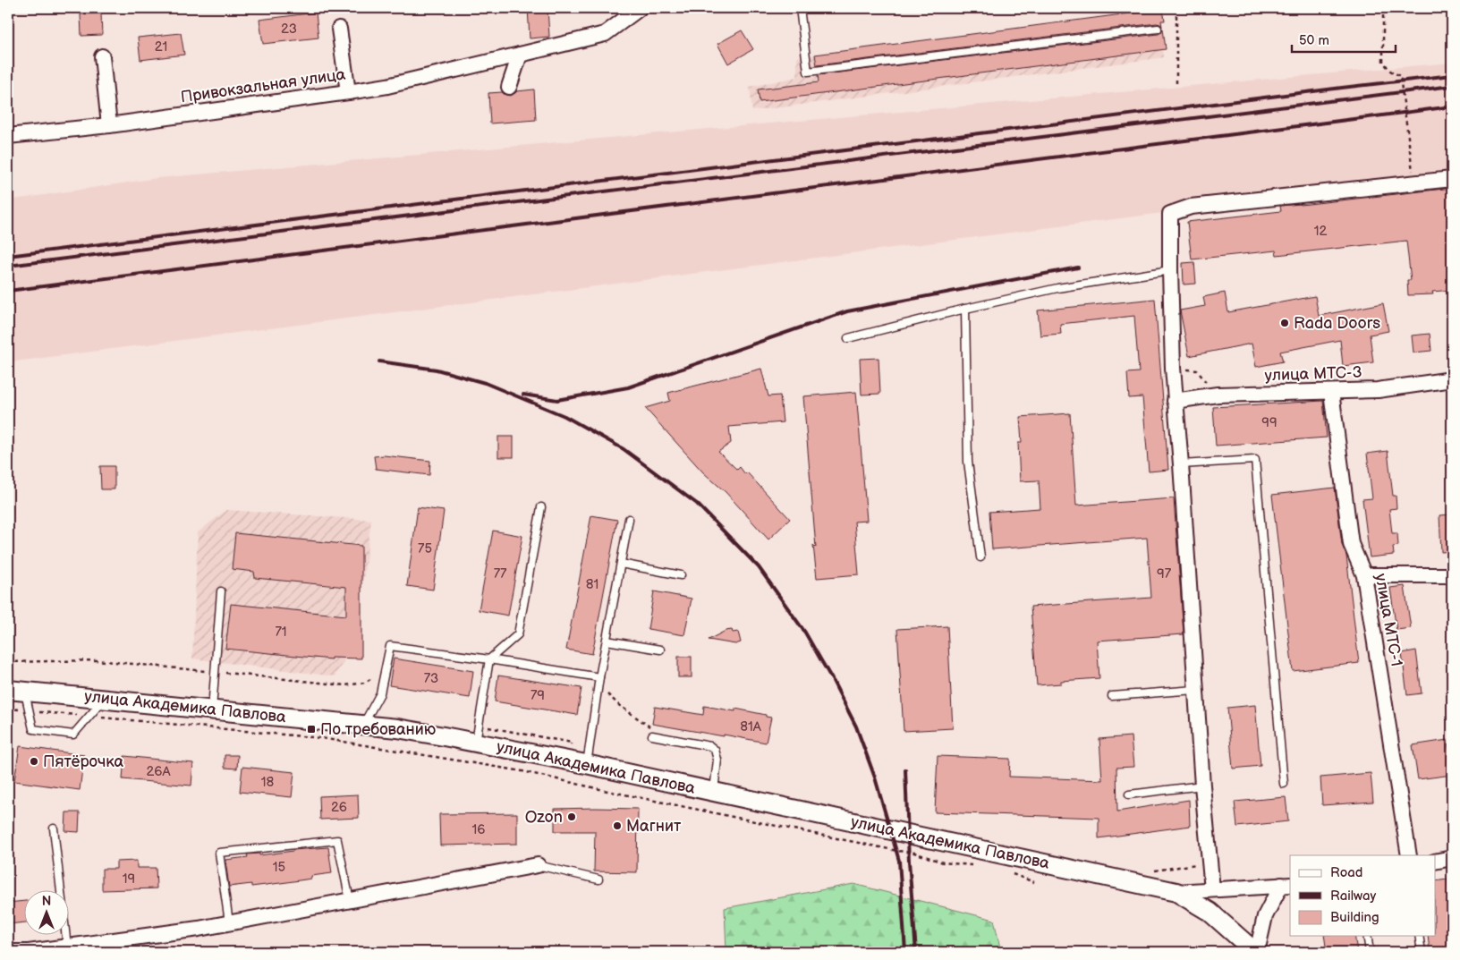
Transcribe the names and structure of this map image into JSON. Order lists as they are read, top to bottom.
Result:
{
  "streets": {
    "street": [
      "Привокзальная улица",
      "улица МТС-3",
      "улица МТС-1",
      "улица Академика Павлова"
    ]
  },
  "crossings": [
    ["улица МТС-3", "улица МТС-1"]
  ],
  "places": {
    "other": [
      "Rada Doors",
      "Пятёрочка",
      "Ozon",
      "Магнит"
    ],
    "transit": ["По требованию"]
  },
  "house_numbers": [
    "23",
    "21",
    "12",
    "99",
    "75",
    "77",
    "97",
    "81",
    "71",
    "73",
    "79",
    "81А",
    "26А",
    "18",
    "26",
    "16",
    "15",
    "19"
  ],
  "legend": ["Road", "Railway", "Building"],
  "scale_bar": "50 m",
  "north": "top"
}
